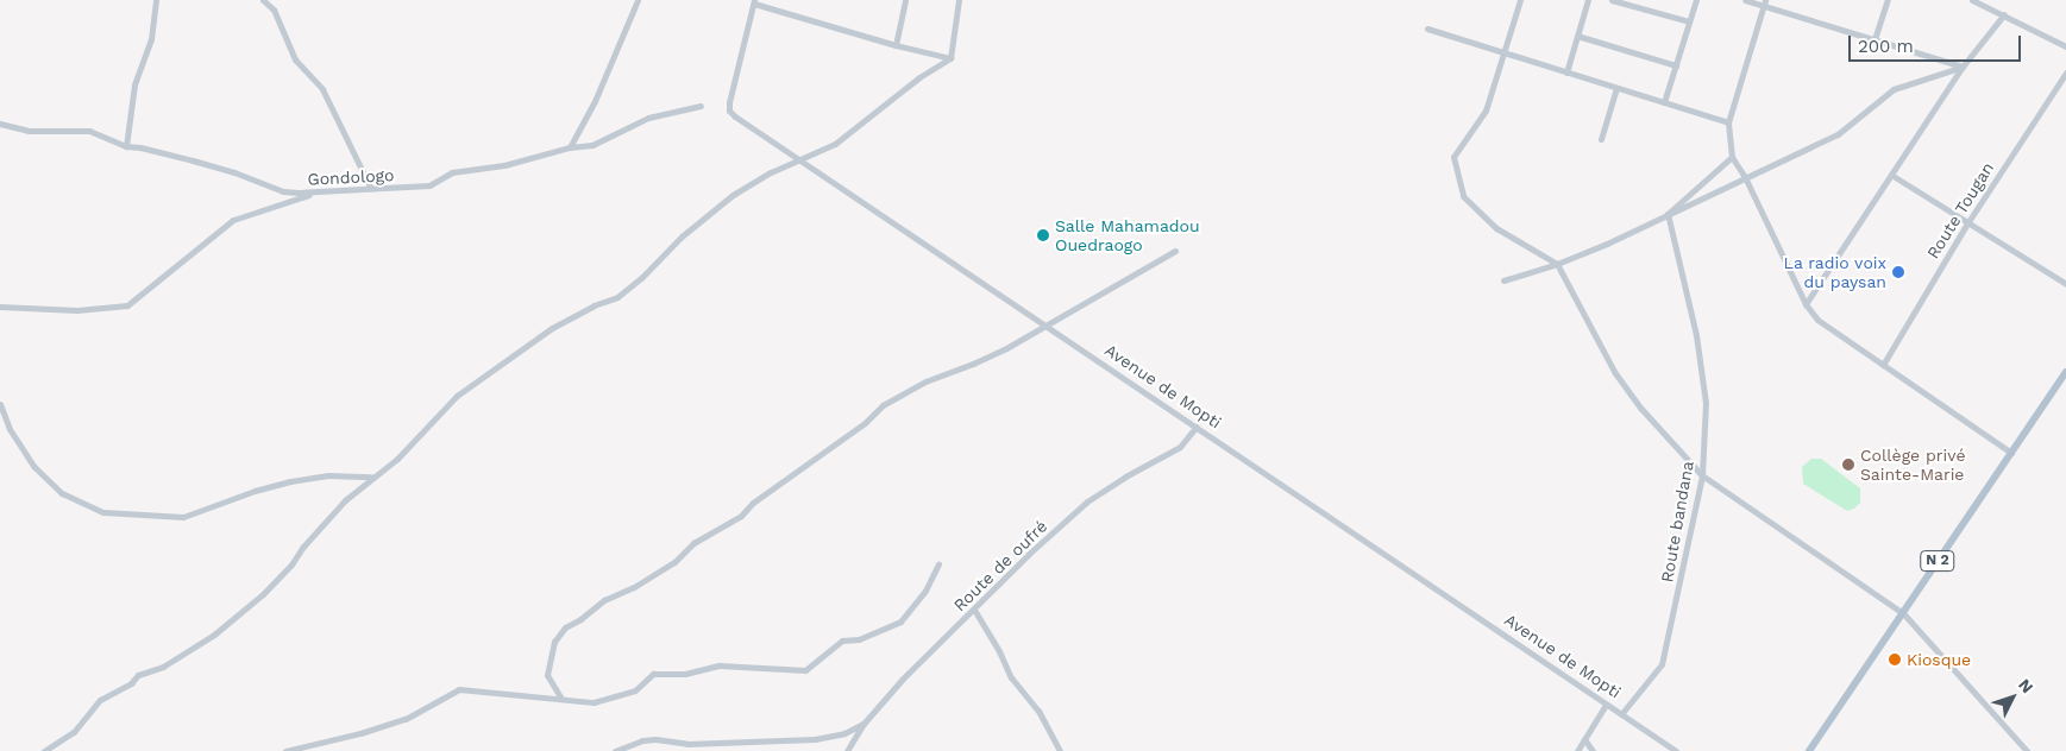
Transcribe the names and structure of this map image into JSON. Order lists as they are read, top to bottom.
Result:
{
  "streets": {
    "main road": ["N 2"],
    "street": [
      "Gondologo",
      "Route Tougan",
      "Avenue de Mopti",
      "Route bandana",
      "Route de oufré"
    ]
  },
  "crossings": [
    ["Avenue de Mopti", "Route bandana"],
    ["Avenue de Mopti", "Route de oufré"]
  ],
  "places": [
    "Salle Mahamadou Ouedraogo",
    "La radio voix du paysan",
    "Collège privé Sainte-Marie",
    "Kiosque"
  ],
  "scale_bar": "200 m",
  "north": "top right"
}
